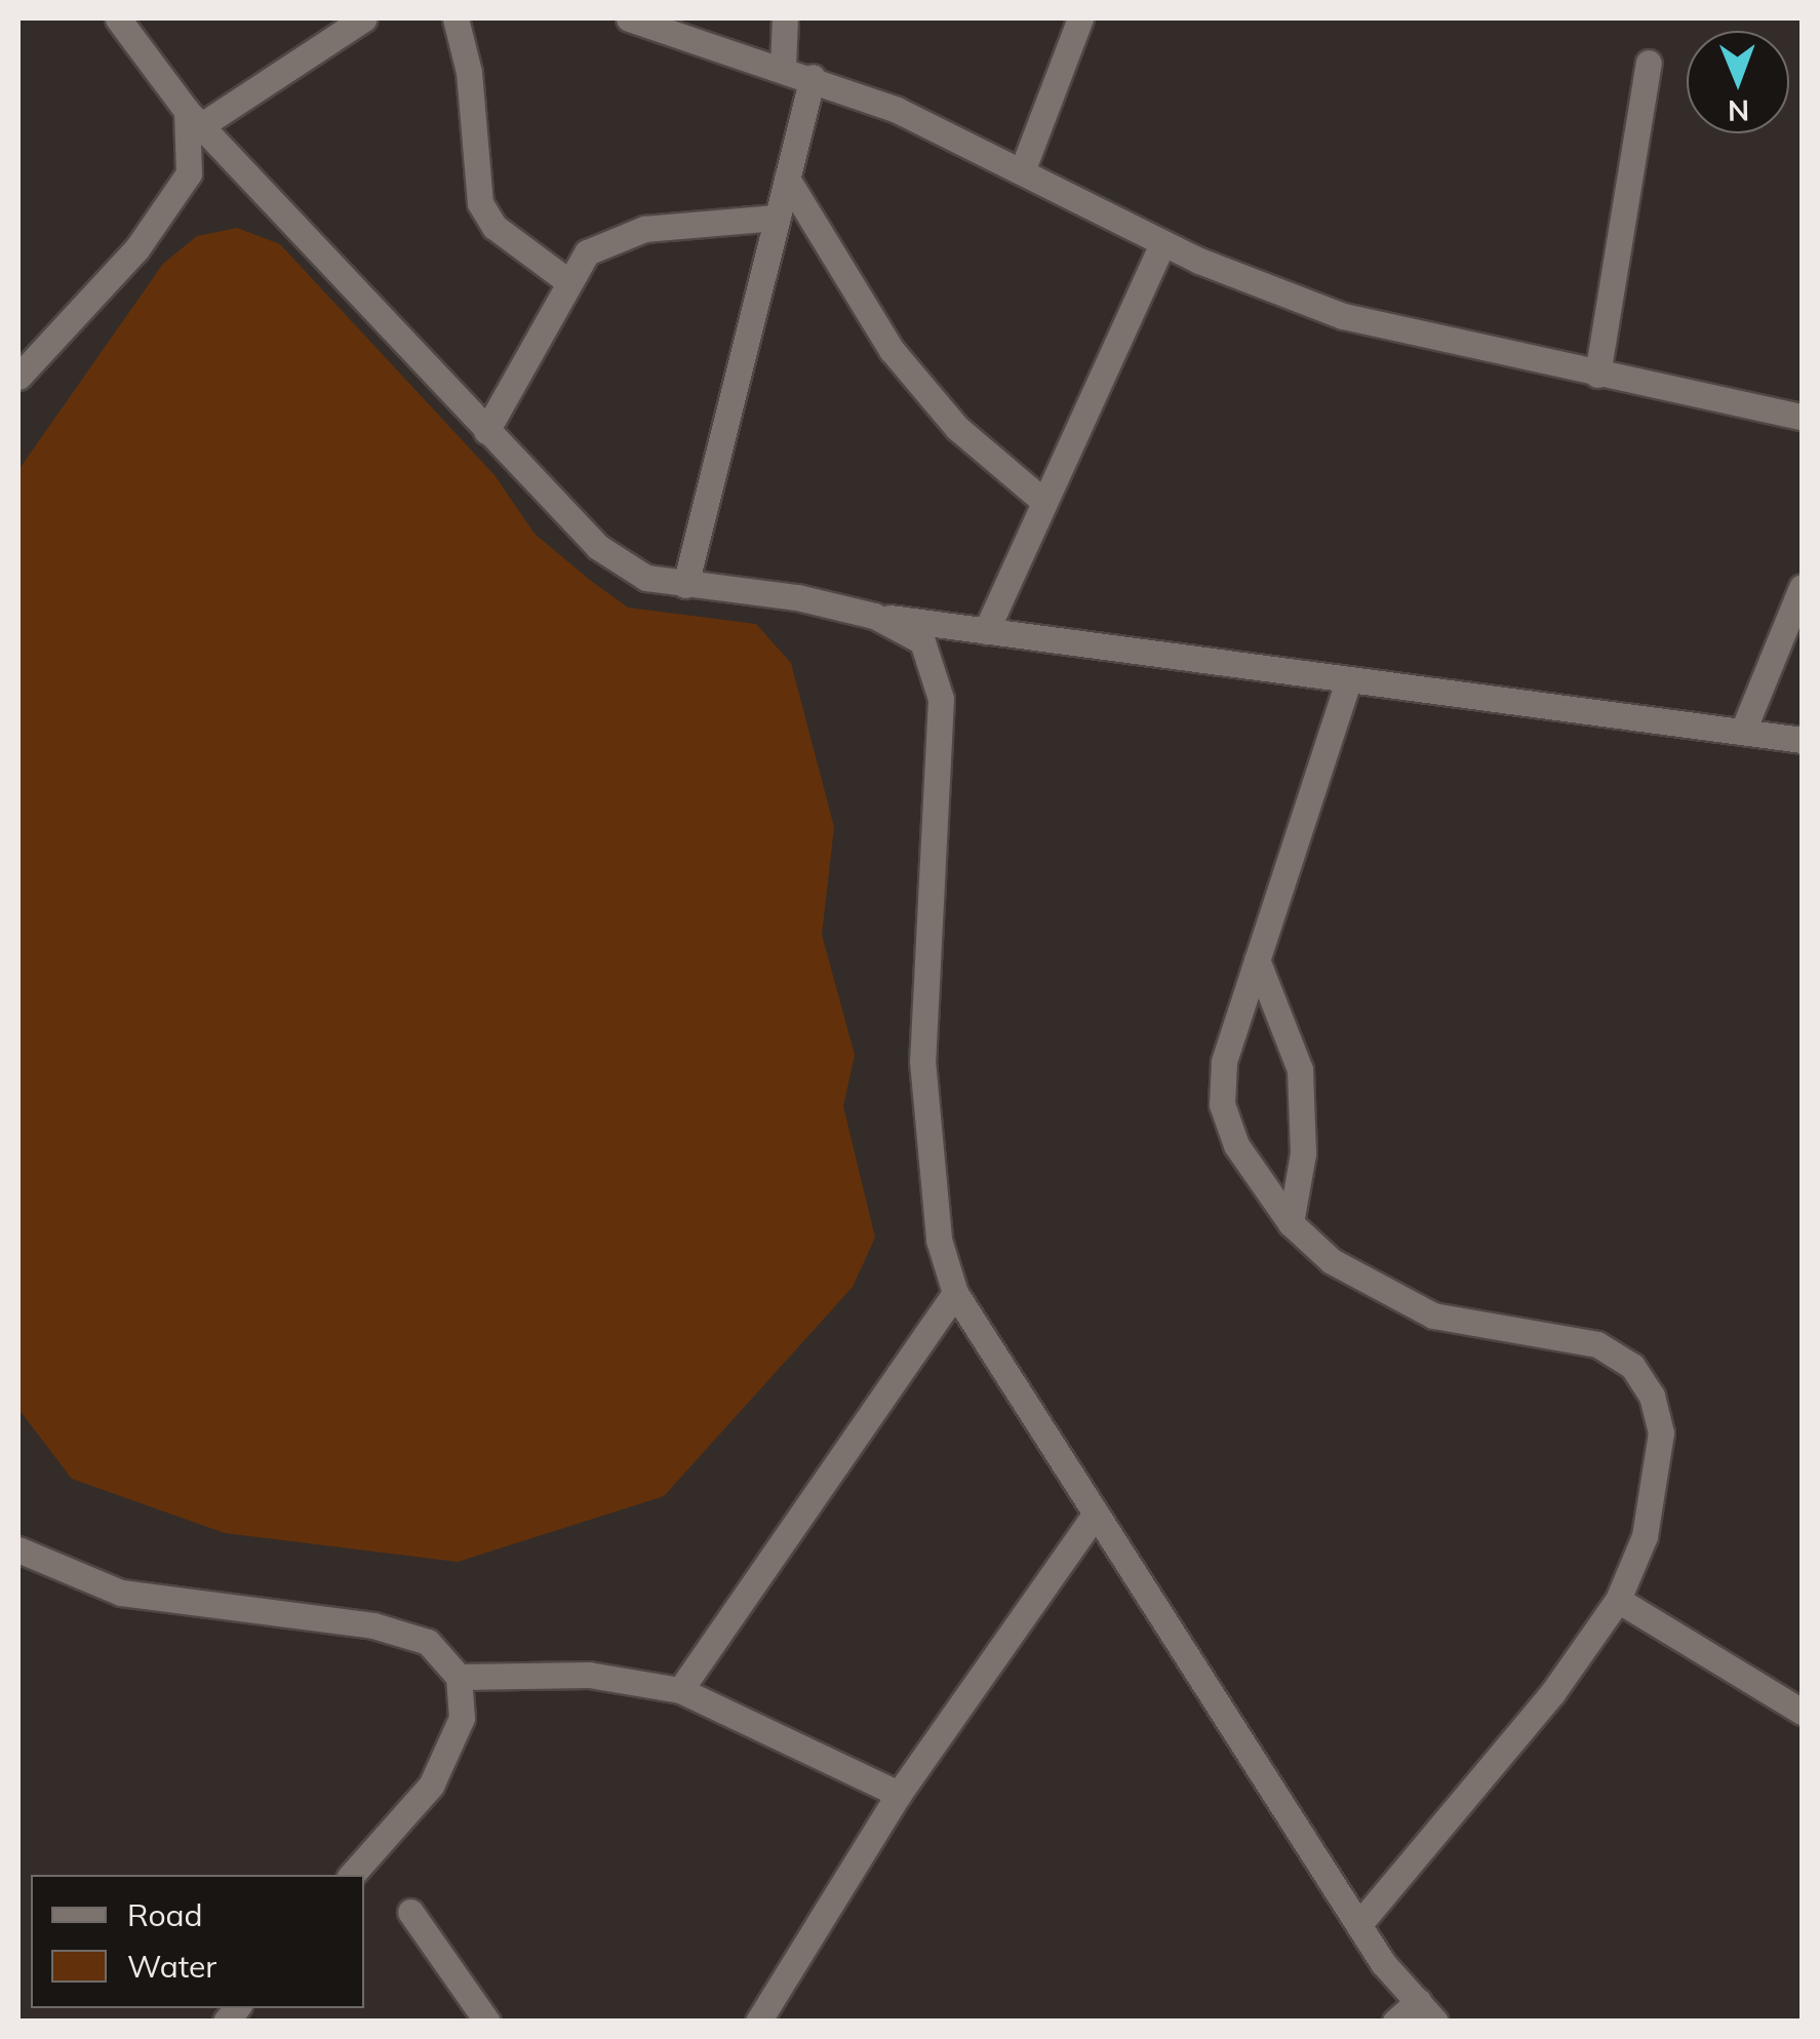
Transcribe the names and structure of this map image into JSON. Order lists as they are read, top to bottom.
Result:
{
  "legend": ["Road", "Water"],
  "north": "bottom"
}
